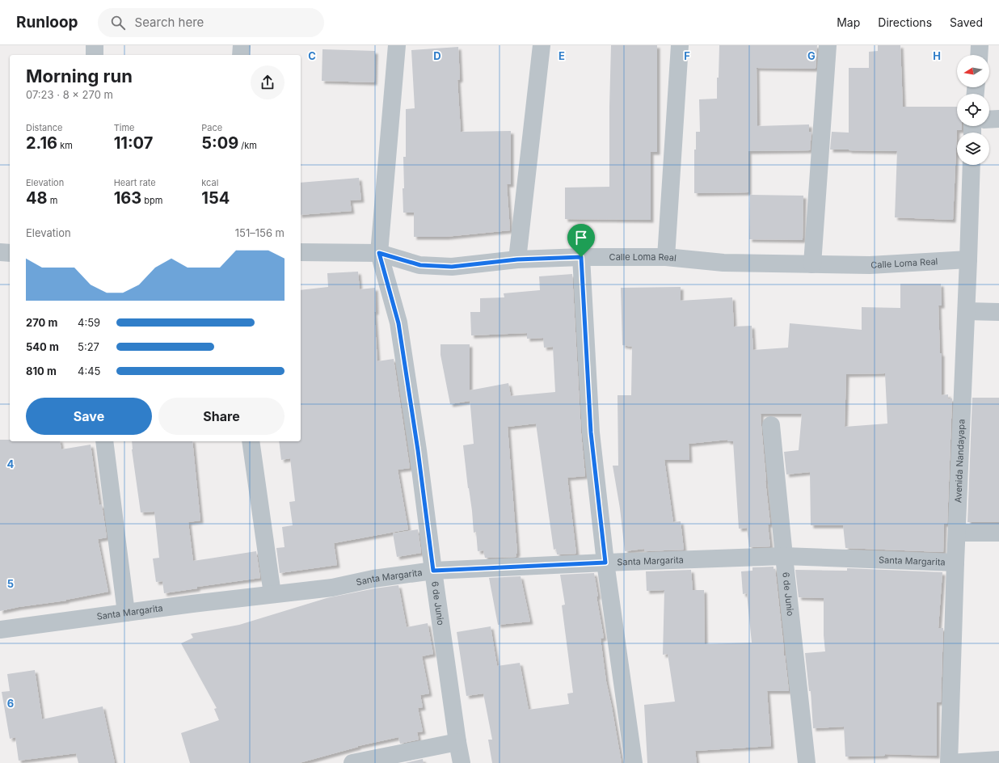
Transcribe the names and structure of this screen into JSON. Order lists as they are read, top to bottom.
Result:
{
  "streets": {
    "street": [
      "Calle Loma Real",
      "Avenida Nandayapa",
      "Santa Margarita",
      "6 de Junio"
    ]
  },
  "crossings": [
    ["Calle Loma Real", "Avenida Nandayapa"],
    ["Calle Loma Real", "6 de Junio"],
    ["Avenida Nandayapa", "Santa Margarita"],
    ["Santa Margarita", "6 de Junio"]
  ],
  "north": "left",
  "page": {
    "header": "Runloop",
    "search": "Search here",
    "nav": ["Map", "Directions", "Saved"],
    "heading": ["Morning run", "07:23 · 8 × 270 m"],
    "stats": [
      ["Distance", "2.16 km"],
      ["Time", "11:07"],
      ["Pace", "5:09 /km"],
      ["Elevation", "48 m"],
      ["Heart rate", "163 bpm"],
      ["kcal", "154"]
    ],
    "chart": ["Elevation", "151–156 m"],
    "list": [
      {
        "name": "270 m",
        "note": "4:59"
      },
      {
        "name": "540 m",
        "note": "5:27"
      },
      {
        "name": "810 m",
        "note": "4:45"
      }
    ],
    "buttons": ["Save", "Share"]
  },
  "grid": {
    "columns": [
      "C",
      "D",
      "E",
      "F",
      "G",
      "H"
    ],
    "rows": ["4", "5", "6"]
  }
}
